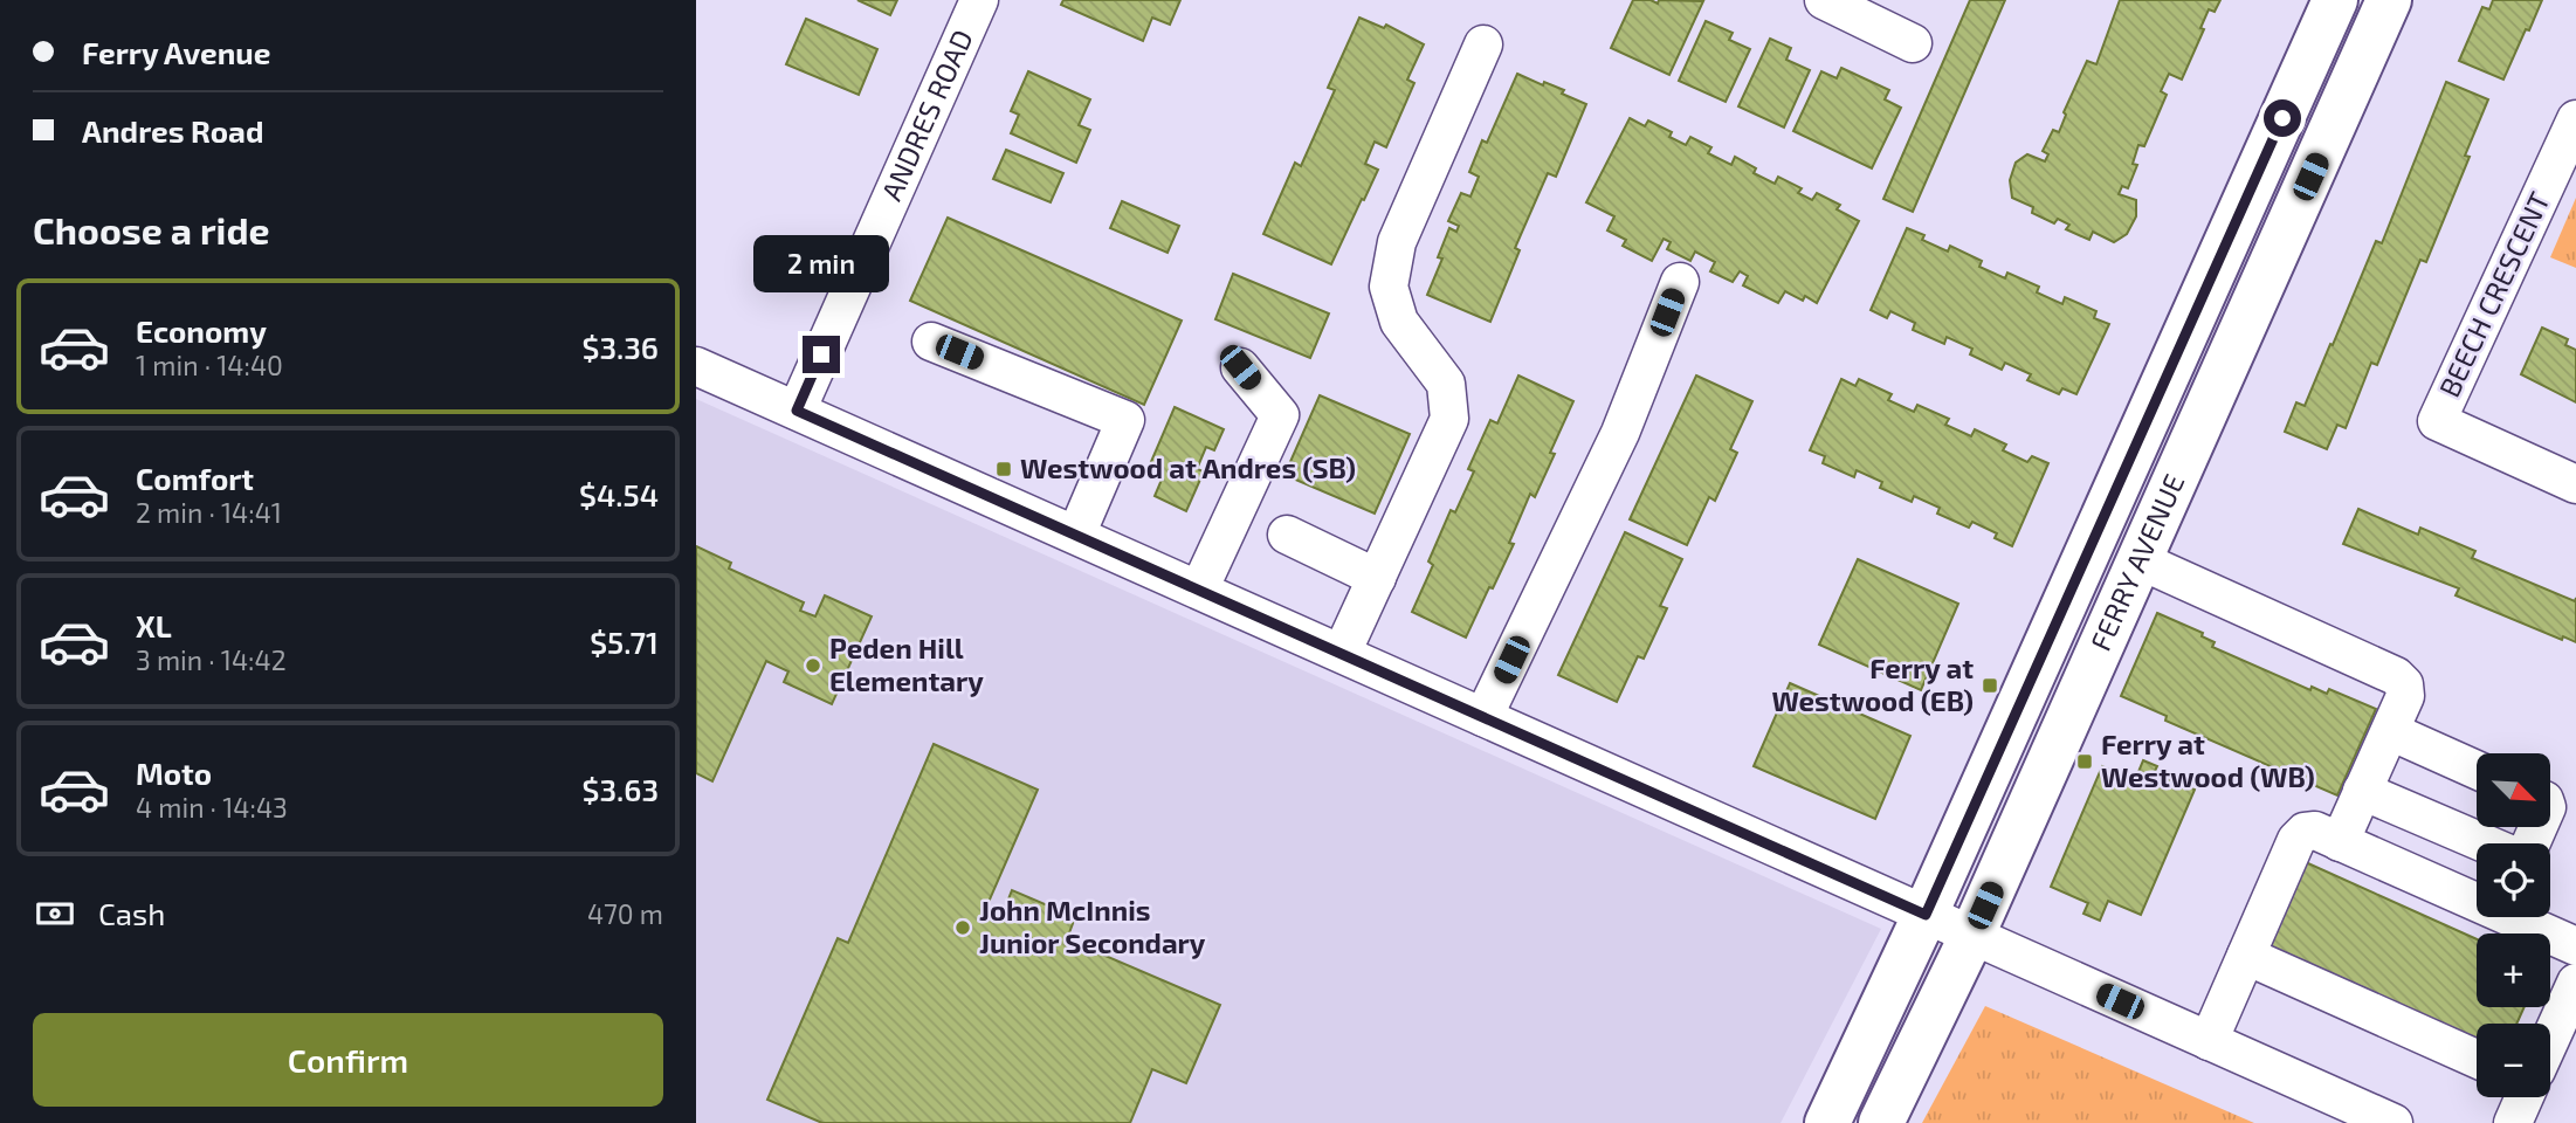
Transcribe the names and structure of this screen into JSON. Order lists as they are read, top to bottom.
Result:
{
  "streets": {
    "main road": ["FERRY AVENUE"],
    "street": ["ANDRES ROAD", "BEECH CRESCENT"]
  },
  "places": {
    "transit": ["Westwood at Andres (SB)", "Ferry at Westwood (EB)", "Ferry at Westwood (WB)"],
    "other": ["Peden Hill Elementary", "John McInnis Junior Secondary"]
  },
  "north": "bottom right",
  "page": {
    "banner": ["Ferry Avenue", "Andres Road"],
    "heading": "Choose a ride",
    "bubble": "2 min",
    "list": [
      {
        "name": "Economy",
        "note": "1 min · 14:40",
        "value": "$3.36"
      },
      {
        "name": "Comfort",
        "note": "2 min · 14:41",
        "value": "$4.54"
      },
      {
        "name": "XL",
        "note": "3 min · 14:42",
        "value": "$5.71"
      },
      {
        "name": "Moto",
        "note": "4 min · 14:43",
        "value": "$3.63"
      }
    ],
    "map_buttons": ["+", "−"],
    "pay": ["Cash", "470 m"],
    "buttons": "Confirm"
  }
}
